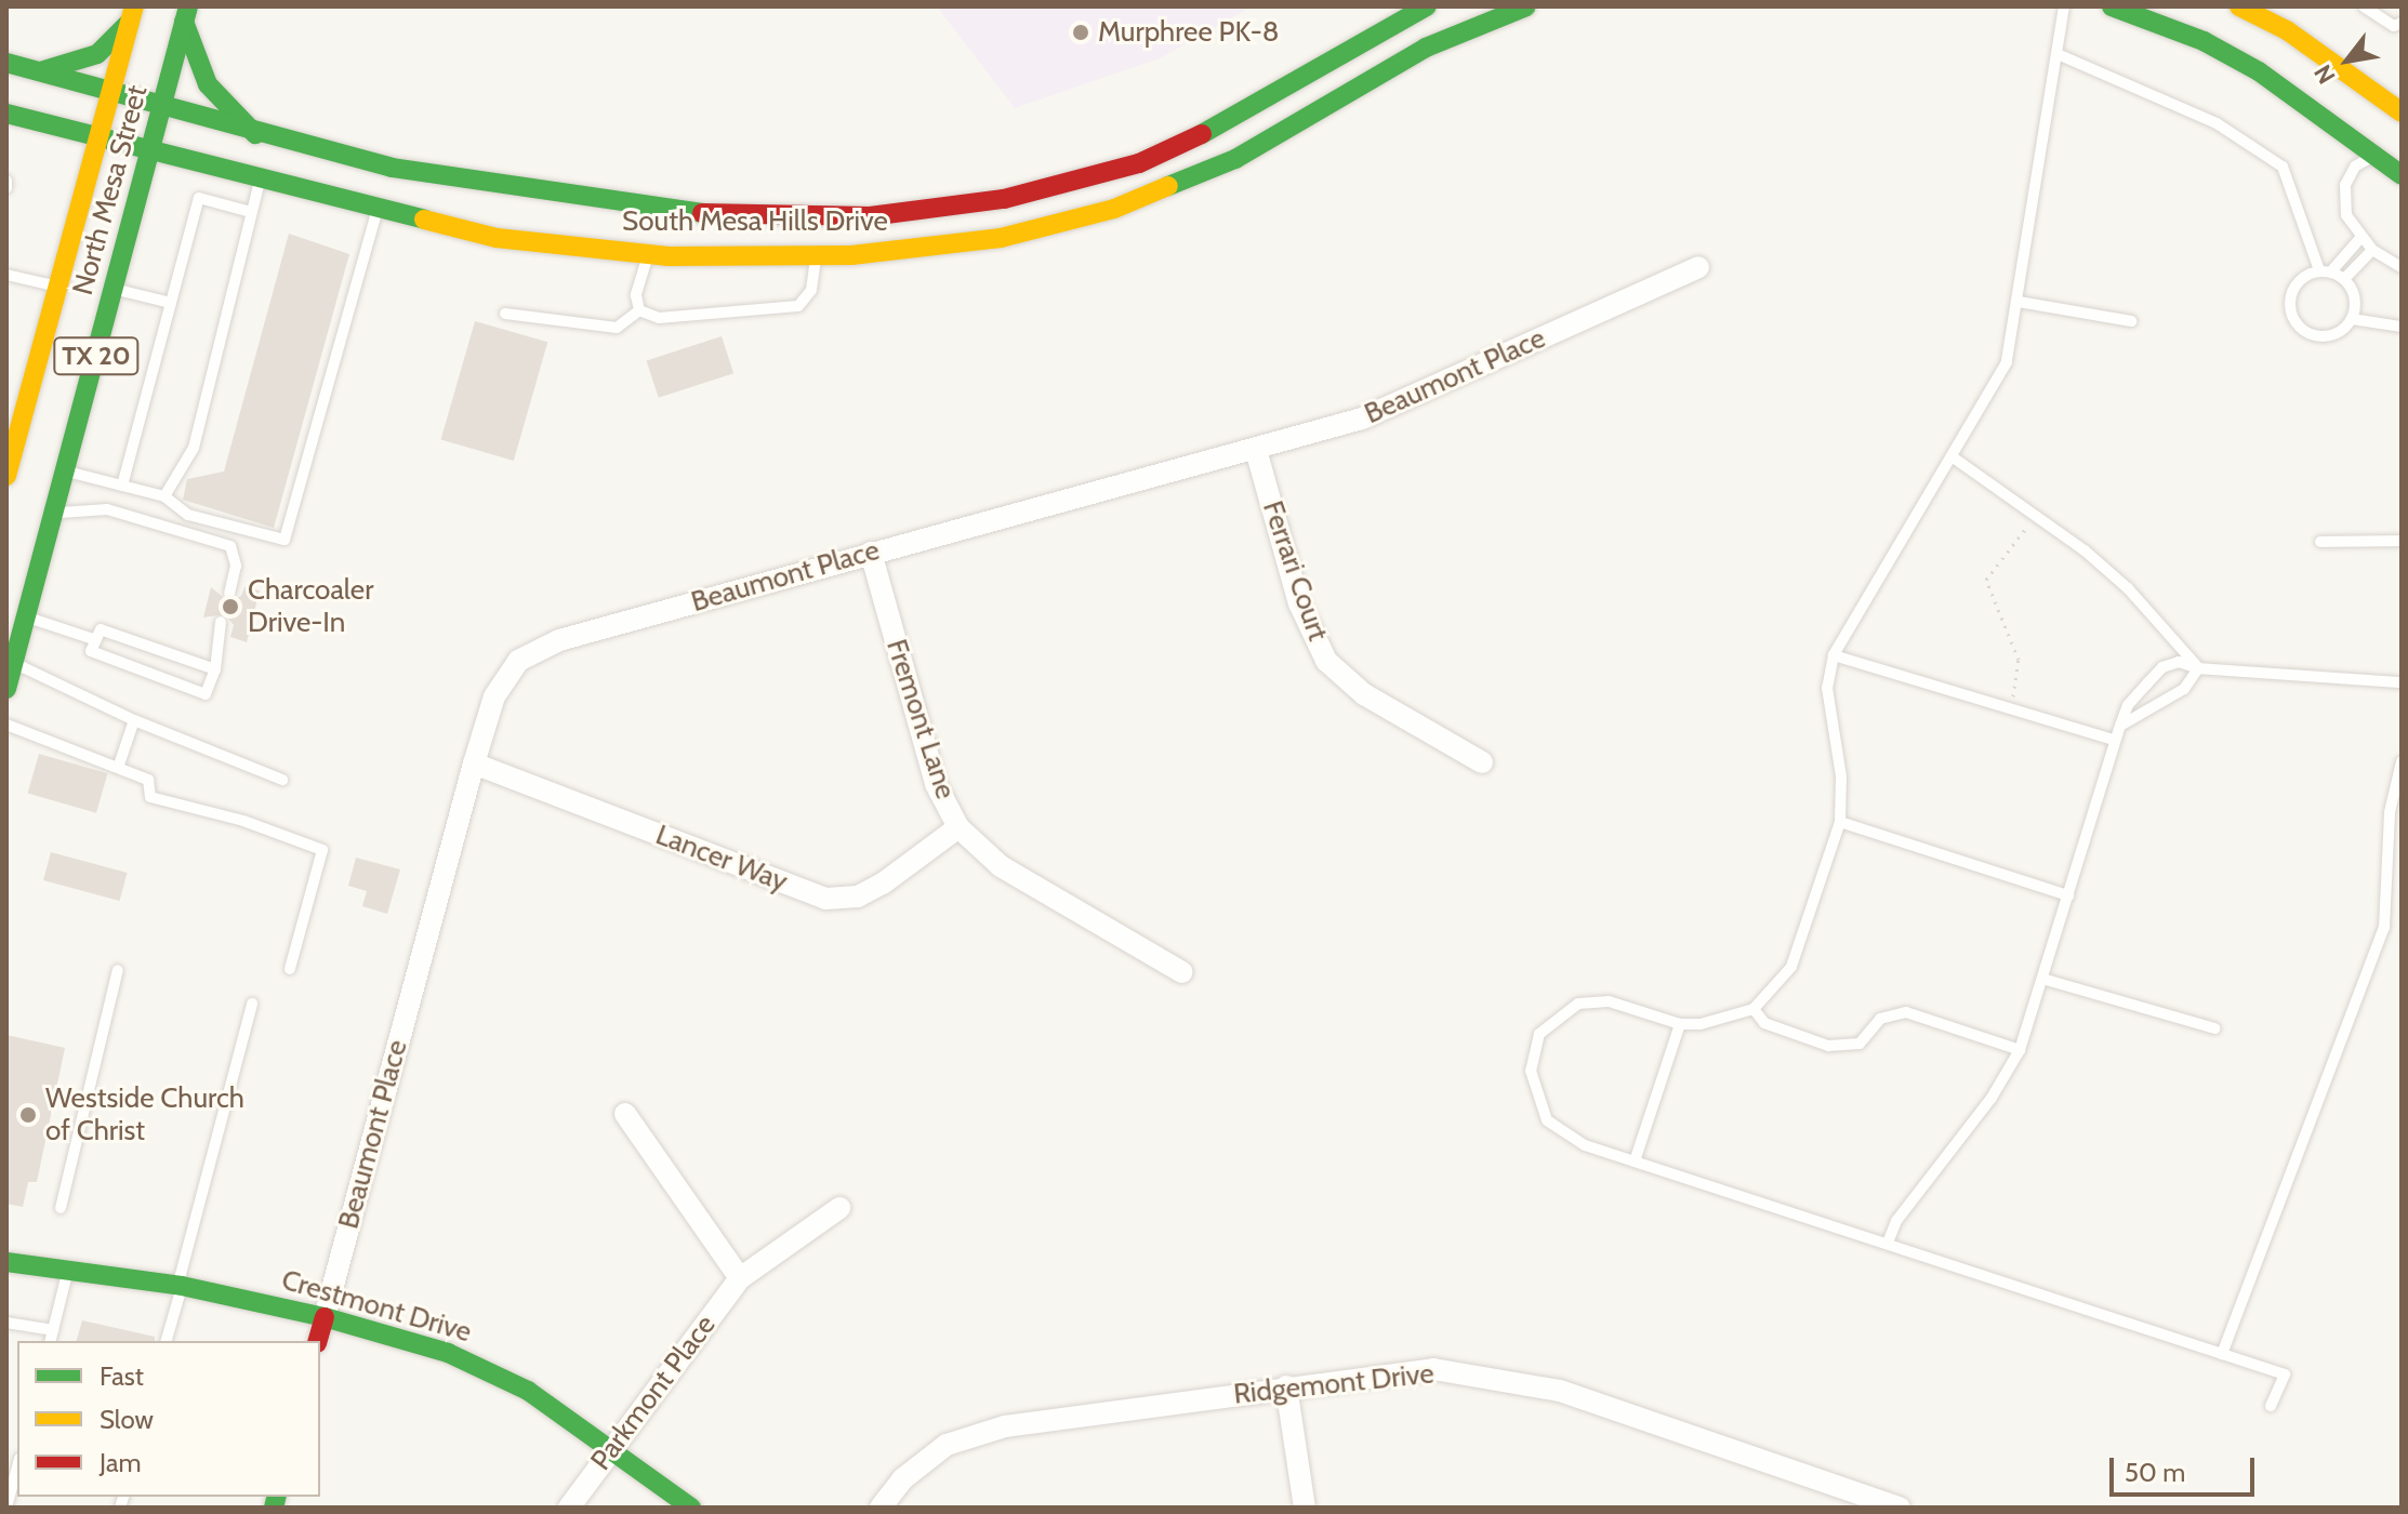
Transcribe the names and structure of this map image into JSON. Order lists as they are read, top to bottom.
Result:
{
  "streets": {
    "street": [
      "North Mesa Street",
      "South Mesa Hills Drive",
      "TX 20",
      "Beaumont Place",
      "Ferrari Court",
      "Fremont Lane",
      "Lancer Way",
      "Crestmont Drive",
      "Ridgemont Drive",
      "Parkmont Place"
    ]
  },
  "crossings": [
    ["North Mesa Street", "South Mesa Hills Drive"],
    ["Beaumont Place", "Ferrari Court"],
    ["Beaumont Place", "Fremont Lane"],
    ["Beaumont Place", "Lancer Way"],
    ["Beaumont Place", "Crestmont Drive"],
    ["Fremont Lane", "Lancer Way"],
    ["Crestmont Drive", "Parkmont Place"]
  ],
  "places": ["Murphree PK-8", "Charcoaler Drive-In", "Westside Church of Christ"],
  "legend": ["Fast", "Slow", "Jam"],
  "scale_bar": "50 m",
  "north": "bottom left"
}
